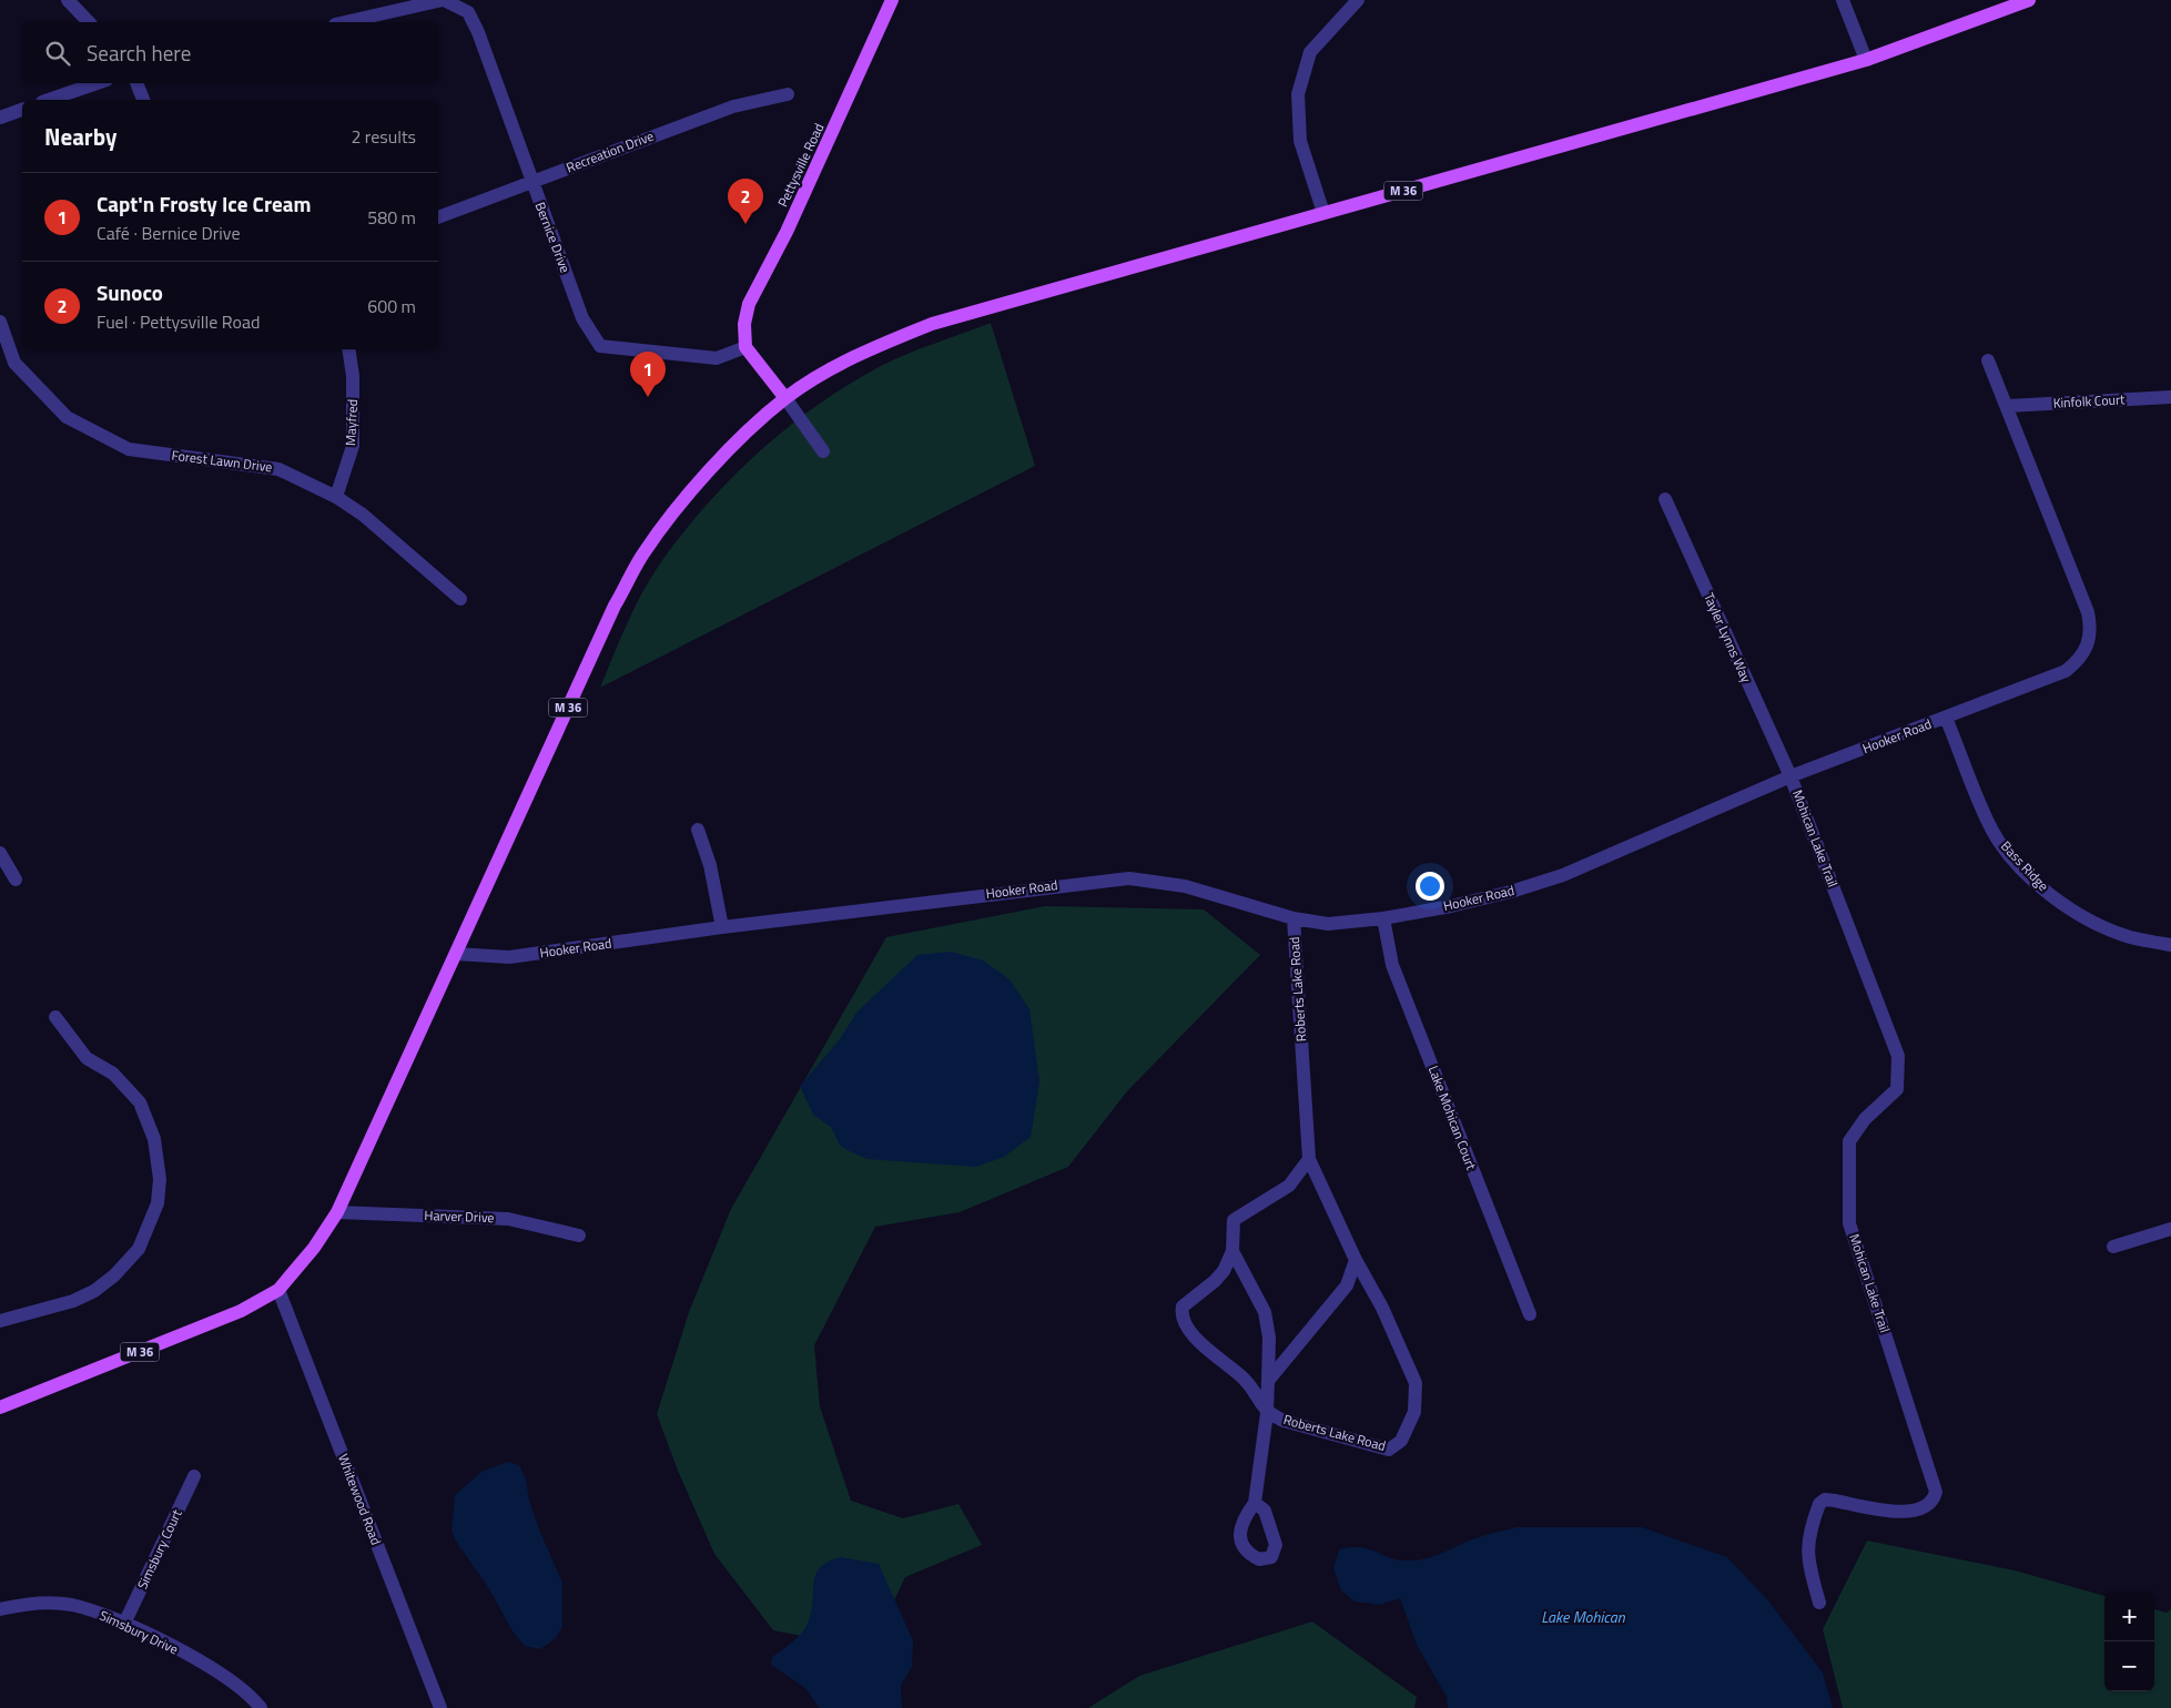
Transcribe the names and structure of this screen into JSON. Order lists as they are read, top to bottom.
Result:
{
  "streets": {
    "main road": ["Pettysville Road", "M 36"],
    "street": [
      "Recreation Drive",
      "Bernice Drive",
      "Kinfolk Court",
      "Mayfred",
      "Forest Lawn Drive",
      "Tayler Lynns Way",
      "Hooker Road",
      "Mohican Lake Trail",
      "Bass Ridge",
      "Roberts Lake Road",
      "Lake Mohican Court",
      "Harver Drive",
      "Whitewood Road",
      "Simsbury Court",
      "Simsbury Drive"
    ]
  },
  "crossings": [
    ["Recreation Drive", "Bernice Drive"],
    ["Pettysville Road", "Bernice Drive"],
    ["M 36", "Hooker Road"],
    ["M 36", "Harver Drive"],
    ["M 36", "Whitewood Road"],
    ["Kinfolk Court", "Hooker Road"],
    ["Mayfred", "Forest Lawn Drive"],
    ["Tayler Lynns Way", "Hooker Road"],
    ["Tayler Lynns Way", "Mohican Lake Trail"],
    ["Hooker Road", "Mohican Lake Trail"],
    ["Hooker Road", "Bass Ridge"],
    ["Hooker Road", "Roberts Lake Road"],
    ["Hooker Road", "Lake Mohican Court"],
    ["Simsbury Court", "Simsbury Drive"]
  ],
  "water": ["Lake Mohican"],
  "page": {
    "search": "Search here",
    "heading": ["Nearby", "2 results"],
    "list": [
      {
        "mark": "1",
        "name": "Capt'n Frosty Ice Cream",
        "note": "Café · Bernice Drive",
        "value": "580 m"
      },
      {
        "mark": "2",
        "name": "Sunoco",
        "note": "Fuel · Pettysville Road",
        "value": "600 m"
      }
    ],
    "pins": ["2", "1"],
    "map_buttons": ["+", "−"]
  }
}
